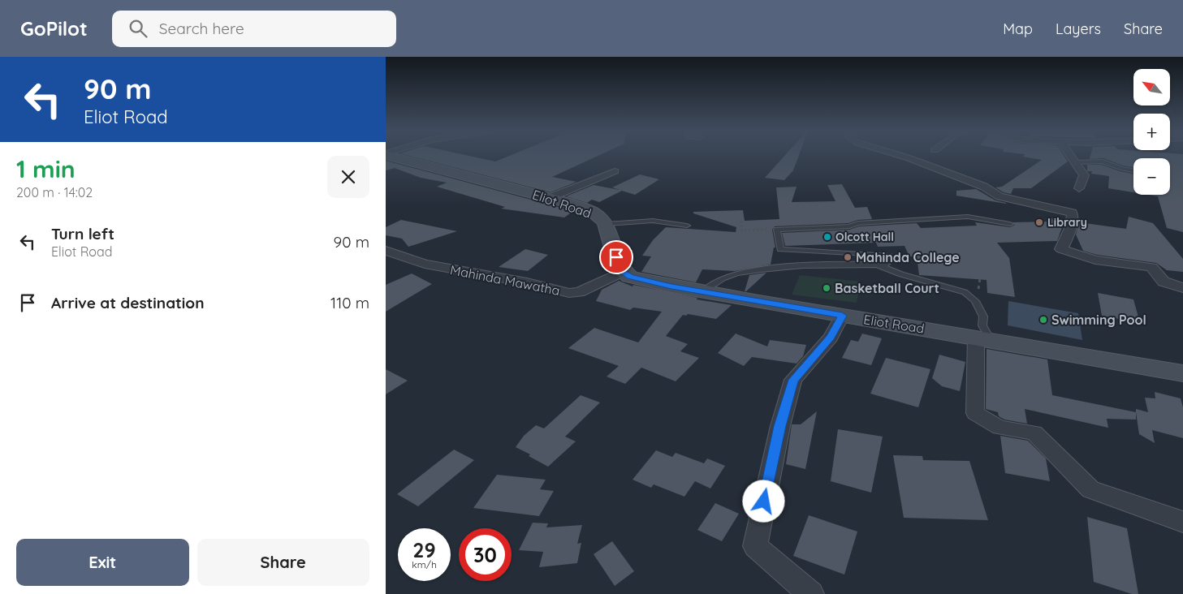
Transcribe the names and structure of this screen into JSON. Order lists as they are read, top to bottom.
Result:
{
  "streets": {
    "street": ["Eliot Road", "Mahinda Mawatha"]
  },
  "crossings": [
    ["Eliot Road", "Mahinda Mawatha"]
  ],
  "places": [
    "Library",
    "Olcott Hall",
    "Mahinda College",
    "Basketball Court",
    "Swimming Pool"
  ],
  "north": "top left",
  "page": {
    "header": "GoPilot",
    "search": "Search here",
    "nav": ["Map", "Layers", "Share"],
    "turn": ["90 m", "Eliot Road"],
    "map_buttons": ["+", "−"],
    "heading": ["1 min", "200 m · 14:02"],
    "list": [
      {
        "name": "Turn left",
        "note": "Eliot Road",
        "value": "90 m"
      },
      {
        "name": "Arrive at destination",
        "value": "110 m"
      }
    ],
    "speed": "29 km/h",
    "limit": "30",
    "buttons": ["Exit", "Share"]
  }
}
